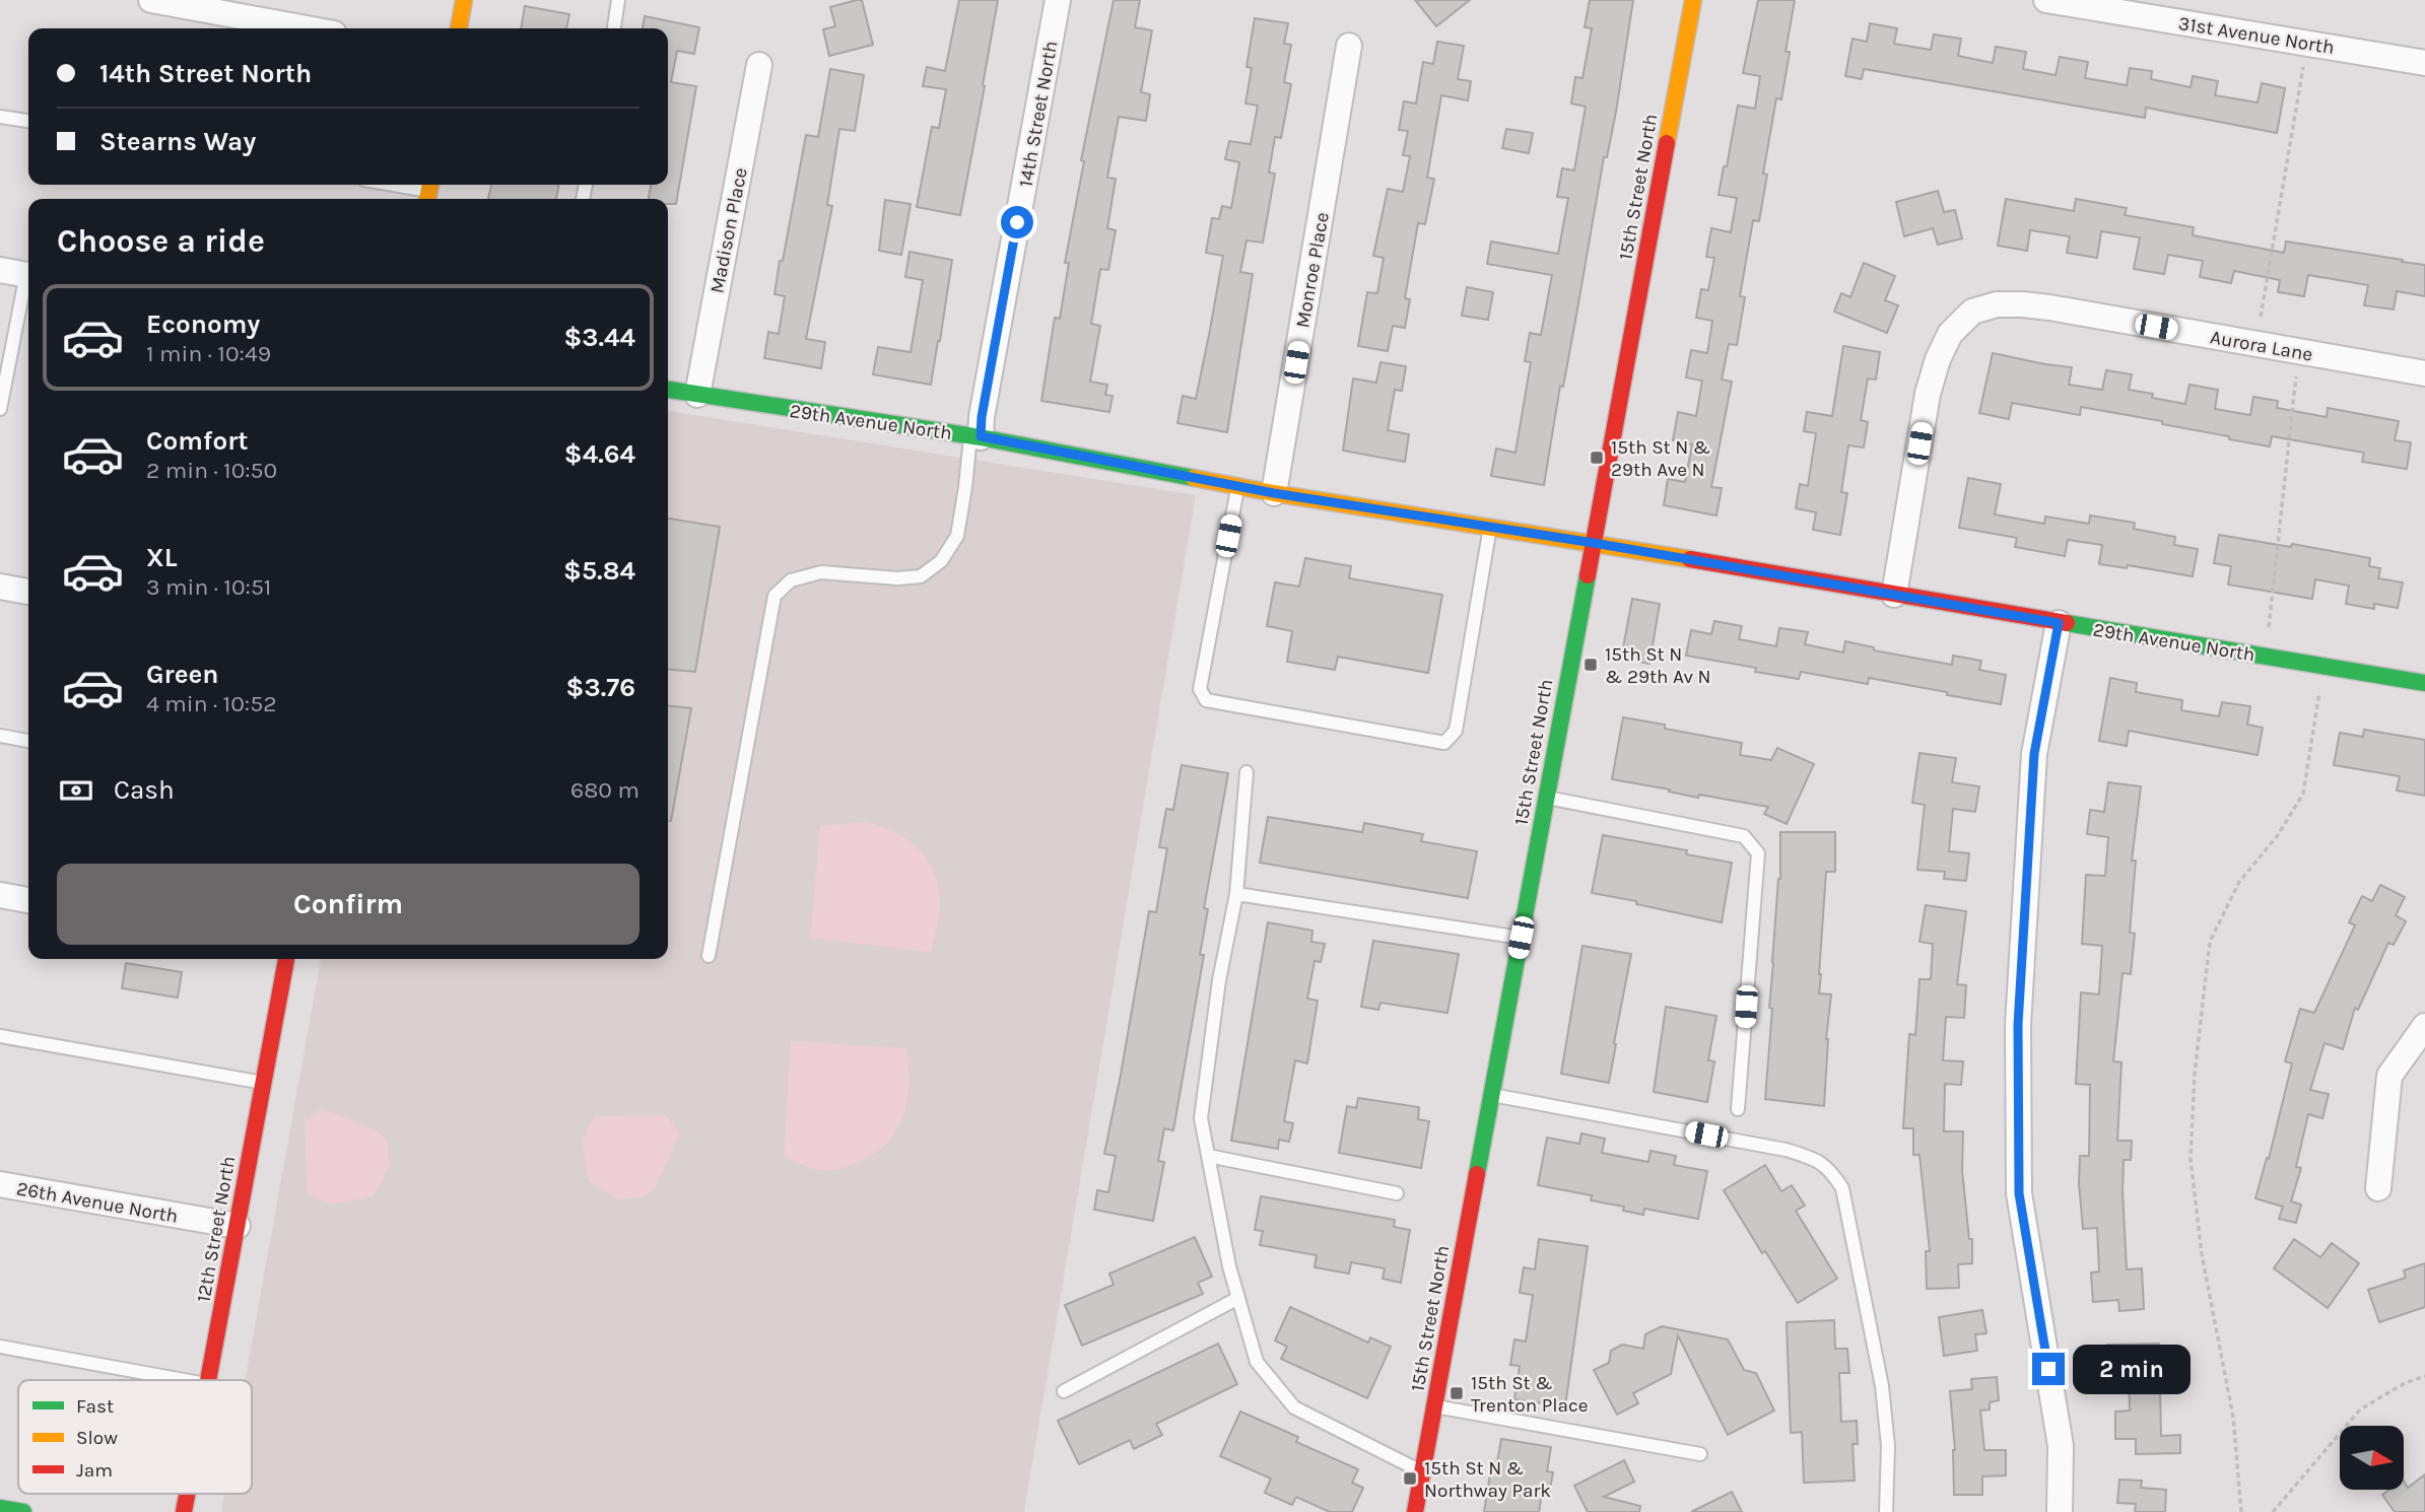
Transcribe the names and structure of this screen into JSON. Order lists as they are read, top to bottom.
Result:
{
  "streets": {
    "street": [
      "31st Avenue North",
      "14th Street North",
      "15th Street North",
      "Madison Place",
      "Monroe Place",
      "Aurora Lane",
      "29th Avenue North",
      "26th Avenue North",
      "12th Street North"
    ]
  },
  "crossings": [
    ["14th Street North", "29th Avenue North"],
    ["15th Street North", "29th Avenue North"],
    ["Madison Place", "29th Avenue North"],
    ["Monroe Place", "29th Avenue North"],
    ["Aurora Lane", "29th Avenue North"],
    ["26th Avenue North", "12th Street North"]
  ],
  "places": {
    "transit": [
      "15th St N & 29th Ave N",
      "15th St N & 29th Av N",
      "15th St & Trenton Place",
      "15th St N & Northway Park"
    ]
  },
  "legend": ["Fast", "Slow", "Jam"],
  "north": "right",
  "page": {
    "banner": ["14th Street North", "Stearns Way"],
    "heading": "Choose a ride",
    "list": [
      {
        "name": "Economy",
        "note": "1 min · 10:49",
        "value": "$3.44"
      },
      {
        "name": "Comfort",
        "note": "2 min · 10:50",
        "value": "$4.64"
      },
      {
        "name": "XL",
        "note": "3 min · 10:51",
        "value": "$5.84"
      },
      {
        "name": "Green",
        "note": "4 min · 10:52",
        "value": "$3.76"
      }
    ],
    "pay": ["Cash", "680 m"],
    "buttons": "Confirm",
    "bubble": "2 min"
  }
}
